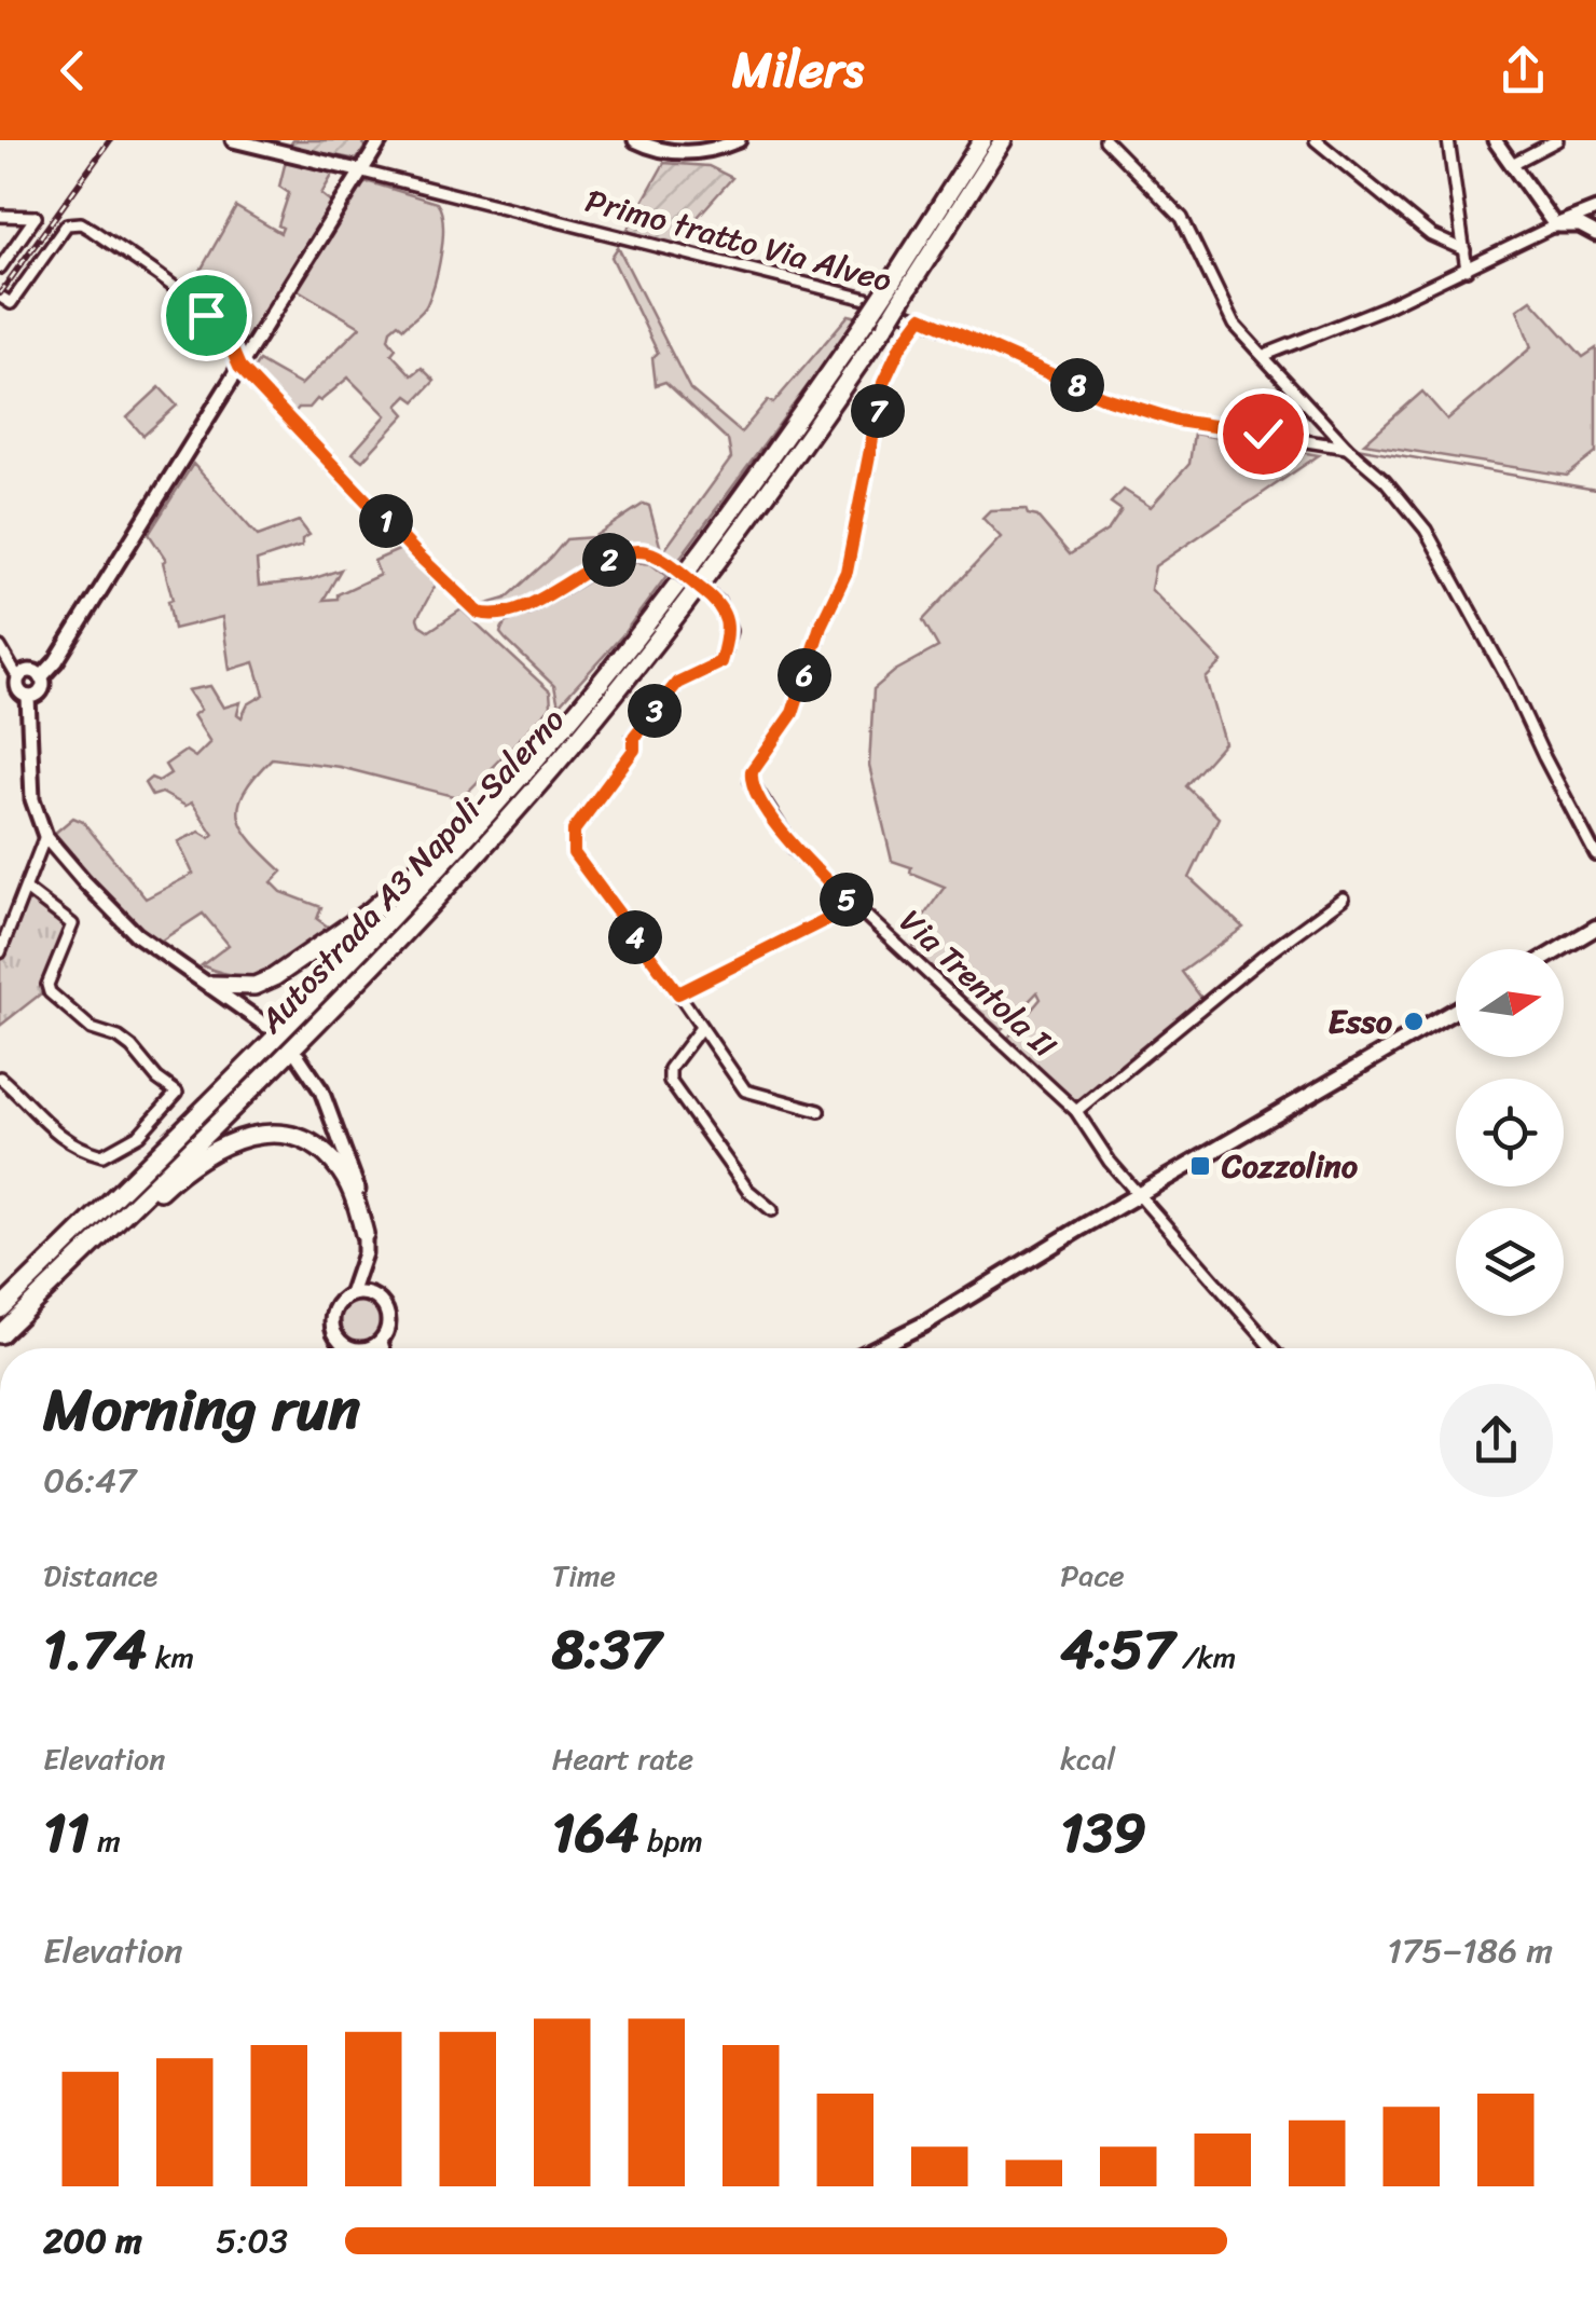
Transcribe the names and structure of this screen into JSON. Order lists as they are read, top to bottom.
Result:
{
  "streets": {
    "highway": ["Autostrada A3 Napoli-Salerno"],
    "street": ["Primo tratto Via Alveo", "Via Trentola II"]
  },
  "crossings": [
    ["Primo tratto Via Alveo", "Via Trentola II"]
  ],
  "places": {
    "other": ["Esso"],
    "transit": ["Cozzolino"]
  },
  "north": "right",
  "page": {
    "header": "Milers",
    "pins": [
      "8",
      "7",
      "1",
      "2",
      "6",
      "3",
      "5",
      "4"
    ],
    "heading": ["Morning run", "06:47"],
    "stats": [
      ["Distance", "1.74 km"],
      ["Time", "8:37"],
      ["Pace", "4:57 /km"],
      ["Elevation", "11 m"],
      ["Heart rate", "164 bpm"],
      ["kcal", "139"]
    ],
    "chart": ["Elevation", "175–186 m"],
    "list": [
      {
        "name": "200 m",
        "note": "5:03"
      }
    ]
  }
}
